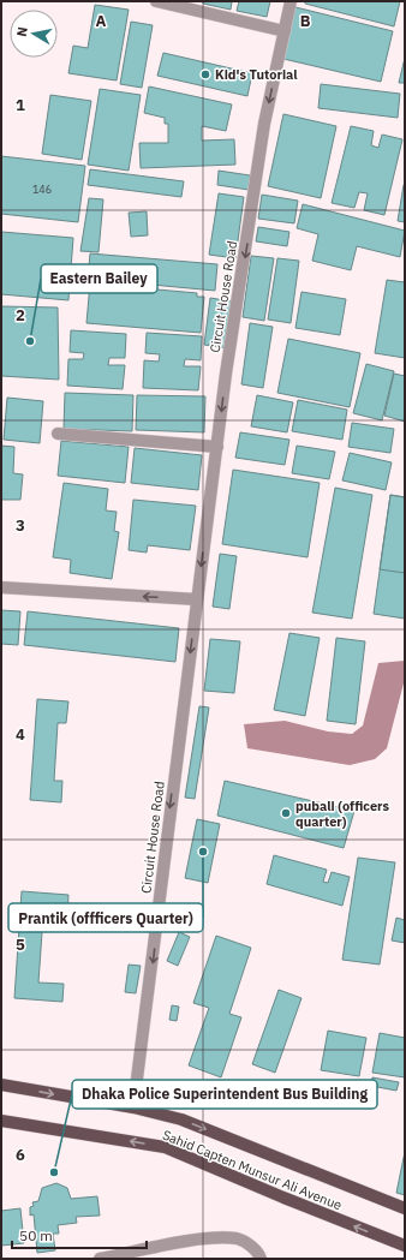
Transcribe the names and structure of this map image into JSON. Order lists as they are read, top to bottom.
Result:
{
  "streets": {
    "main road": ["Sahid Capten Munsur Ali Avenue"],
    "street": ["Circuit House Road"]
  },
  "crossings": [
    ["Circuit House Road", "Sahid Capten Munsur Ali Avenue"]
  ],
  "one_way": ["Circuit House Road"],
  "places": [
    "Kid's Tutorial",
    "Eastern Bailey",
    "pubali (officers quarter)",
    "Prantik (offficers Quarter)",
    "Dhaka Police Superintendent Bus Building"
  ],
  "house_numbers": ["146"],
  "scale_bar": "50 m",
  "north": "left",
  "grid": {
    "columns": ["A", "B"],
    "rows": [
      "1",
      "2",
      "3",
      "4",
      "5",
      "6"
    ]
  }
}
